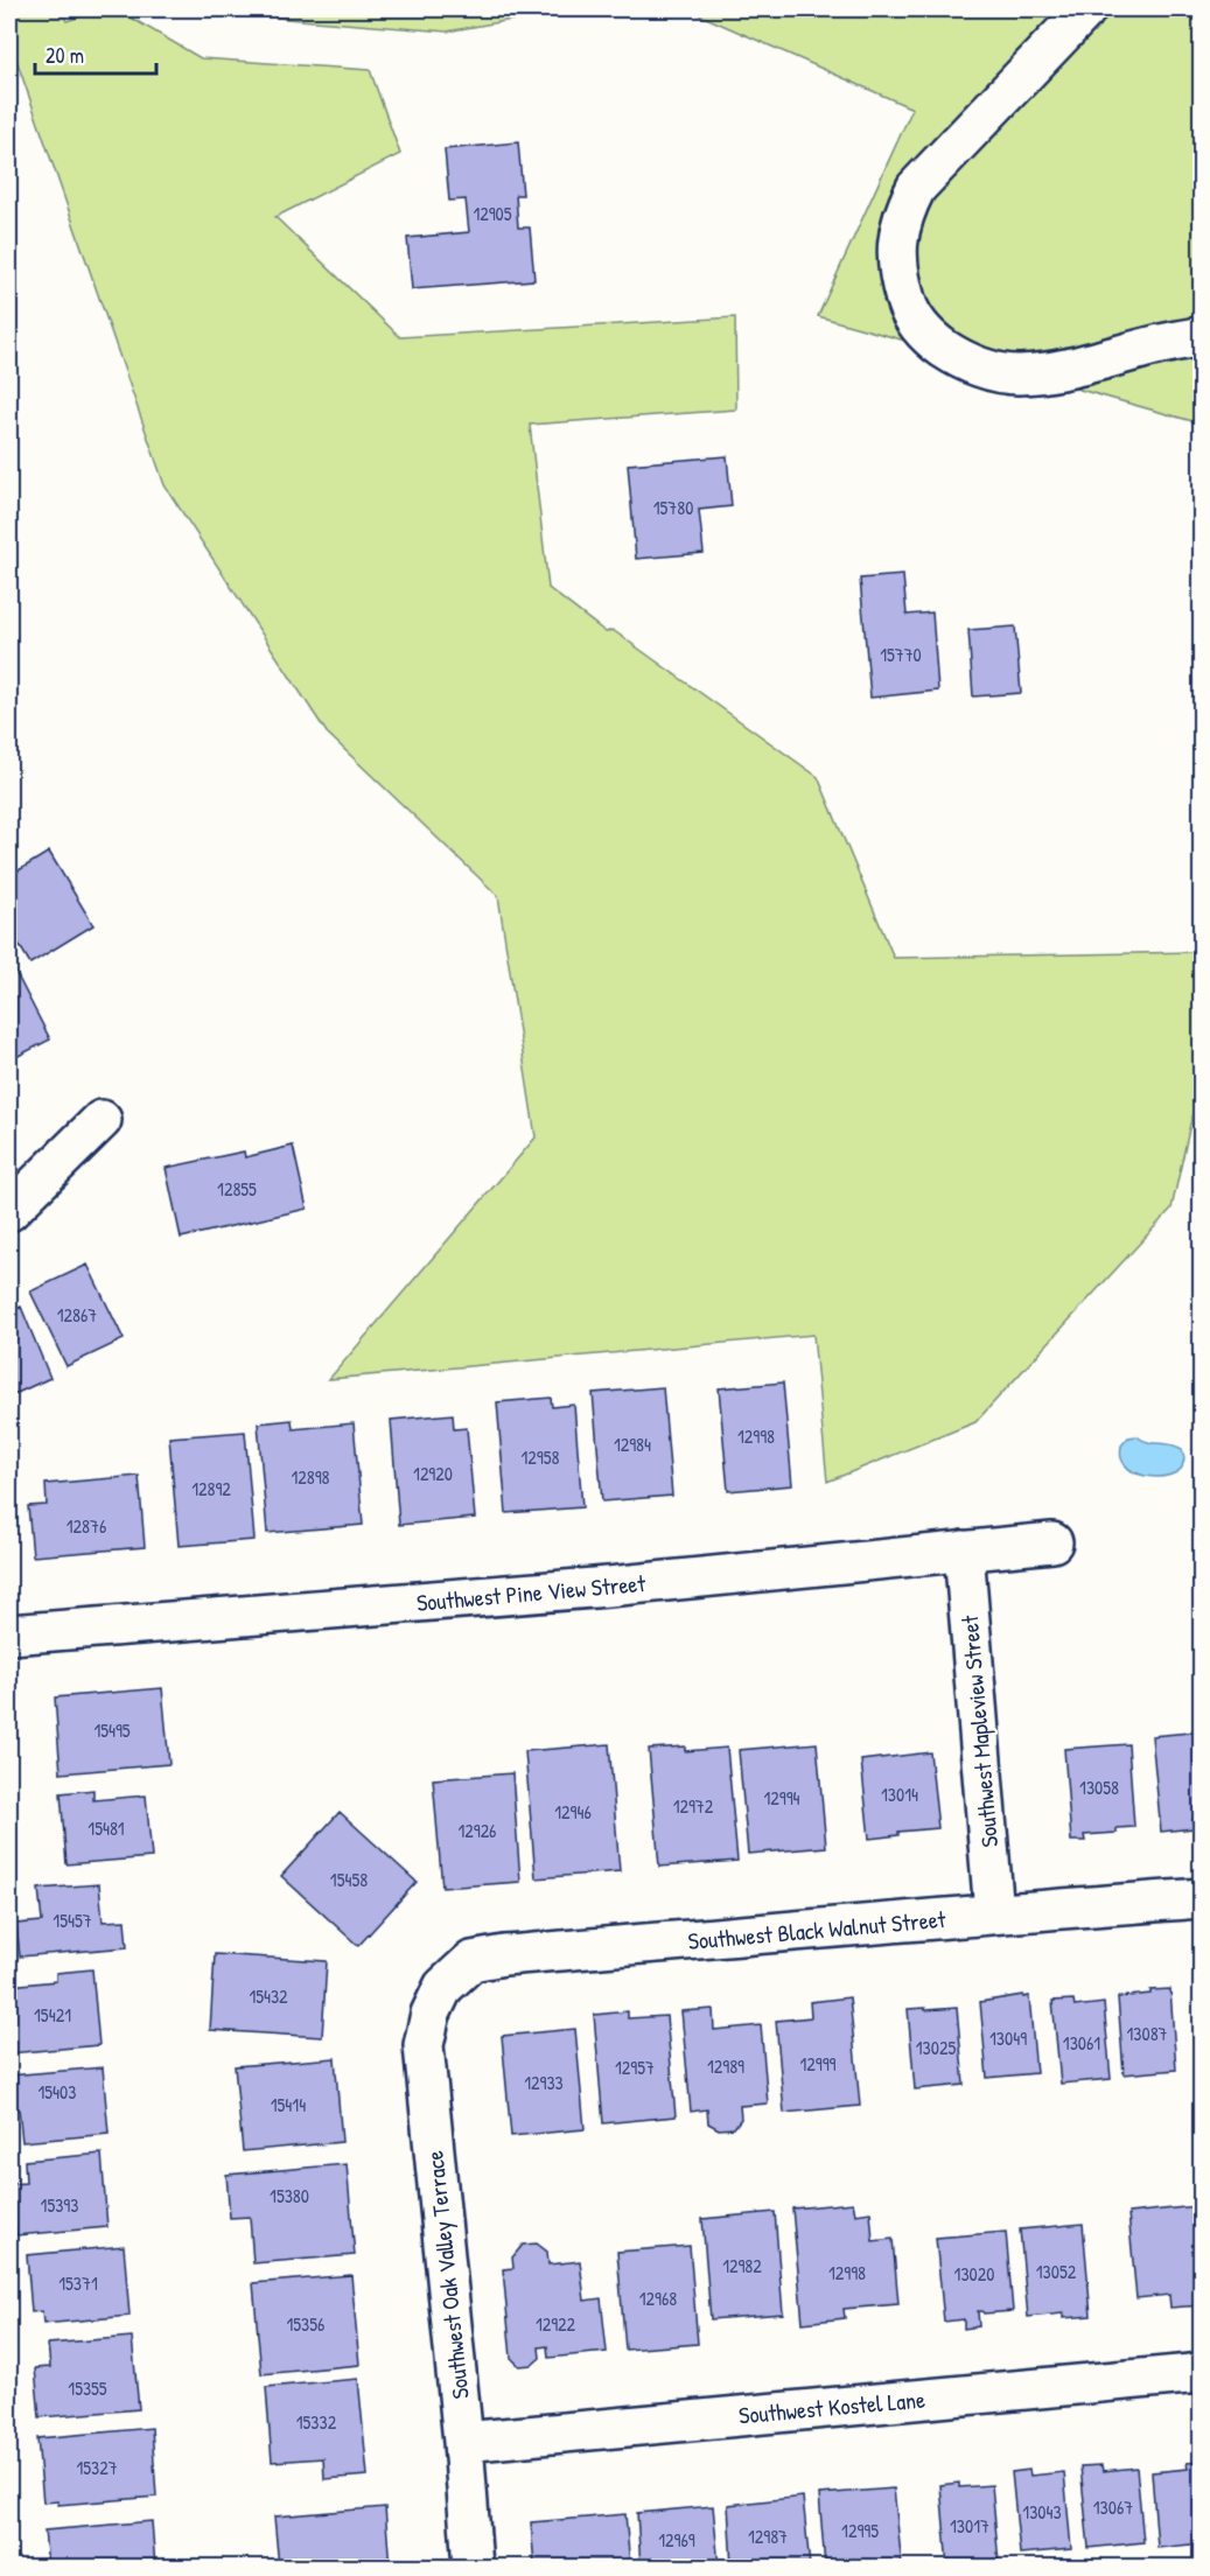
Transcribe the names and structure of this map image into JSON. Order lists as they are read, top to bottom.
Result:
{
  "streets": {
    "street": [
      "Southwest Pine View Street",
      "Southwest Mapleview Street",
      "Southwest Black Walnut Street",
      "Southwest Oak Valley Terrace",
      "Southwest Kostel Lane"
    ]
  },
  "crossings": [
    ["Southwest Pine View Street", "Southwest Mapleview Street"],
    ["Southwest Mapleview Street", "Southwest Black Walnut Street"],
    ["Southwest Black Walnut Street", "Southwest Oak Valley Terrace"],
    ["Southwest Oak Valley Terrace", "Southwest Kostel Lane"]
  ],
  "house_numbers": [
    "12905",
    "15780",
    "15770",
    "12855",
    "12867",
    "12998",
    "12984",
    "12958",
    "12920",
    "12898",
    "12892",
    "12876",
    "15495",
    "13058",
    "13014",
    "12994",
    "12972",
    "12946",
    "15481",
    "12926",
    "15458",
    "15457",
    "15432",
    "15421",
    "13087",
    "13049",
    "13061",
    "13025",
    "12999",
    "12989",
    "12957",
    "12933",
    "15403",
    "15414",
    "15380",
    "15393",
    "12982",
    "13052",
    "12998",
    "13020",
    "15371",
    "12968",
    "15356",
    "12922",
    "15355",
    "15332",
    "15327",
    "13067",
    "13043",
    "13017",
    "12995",
    "12987",
    "12969"
  ],
  "scale_bar": "20 m"
}
